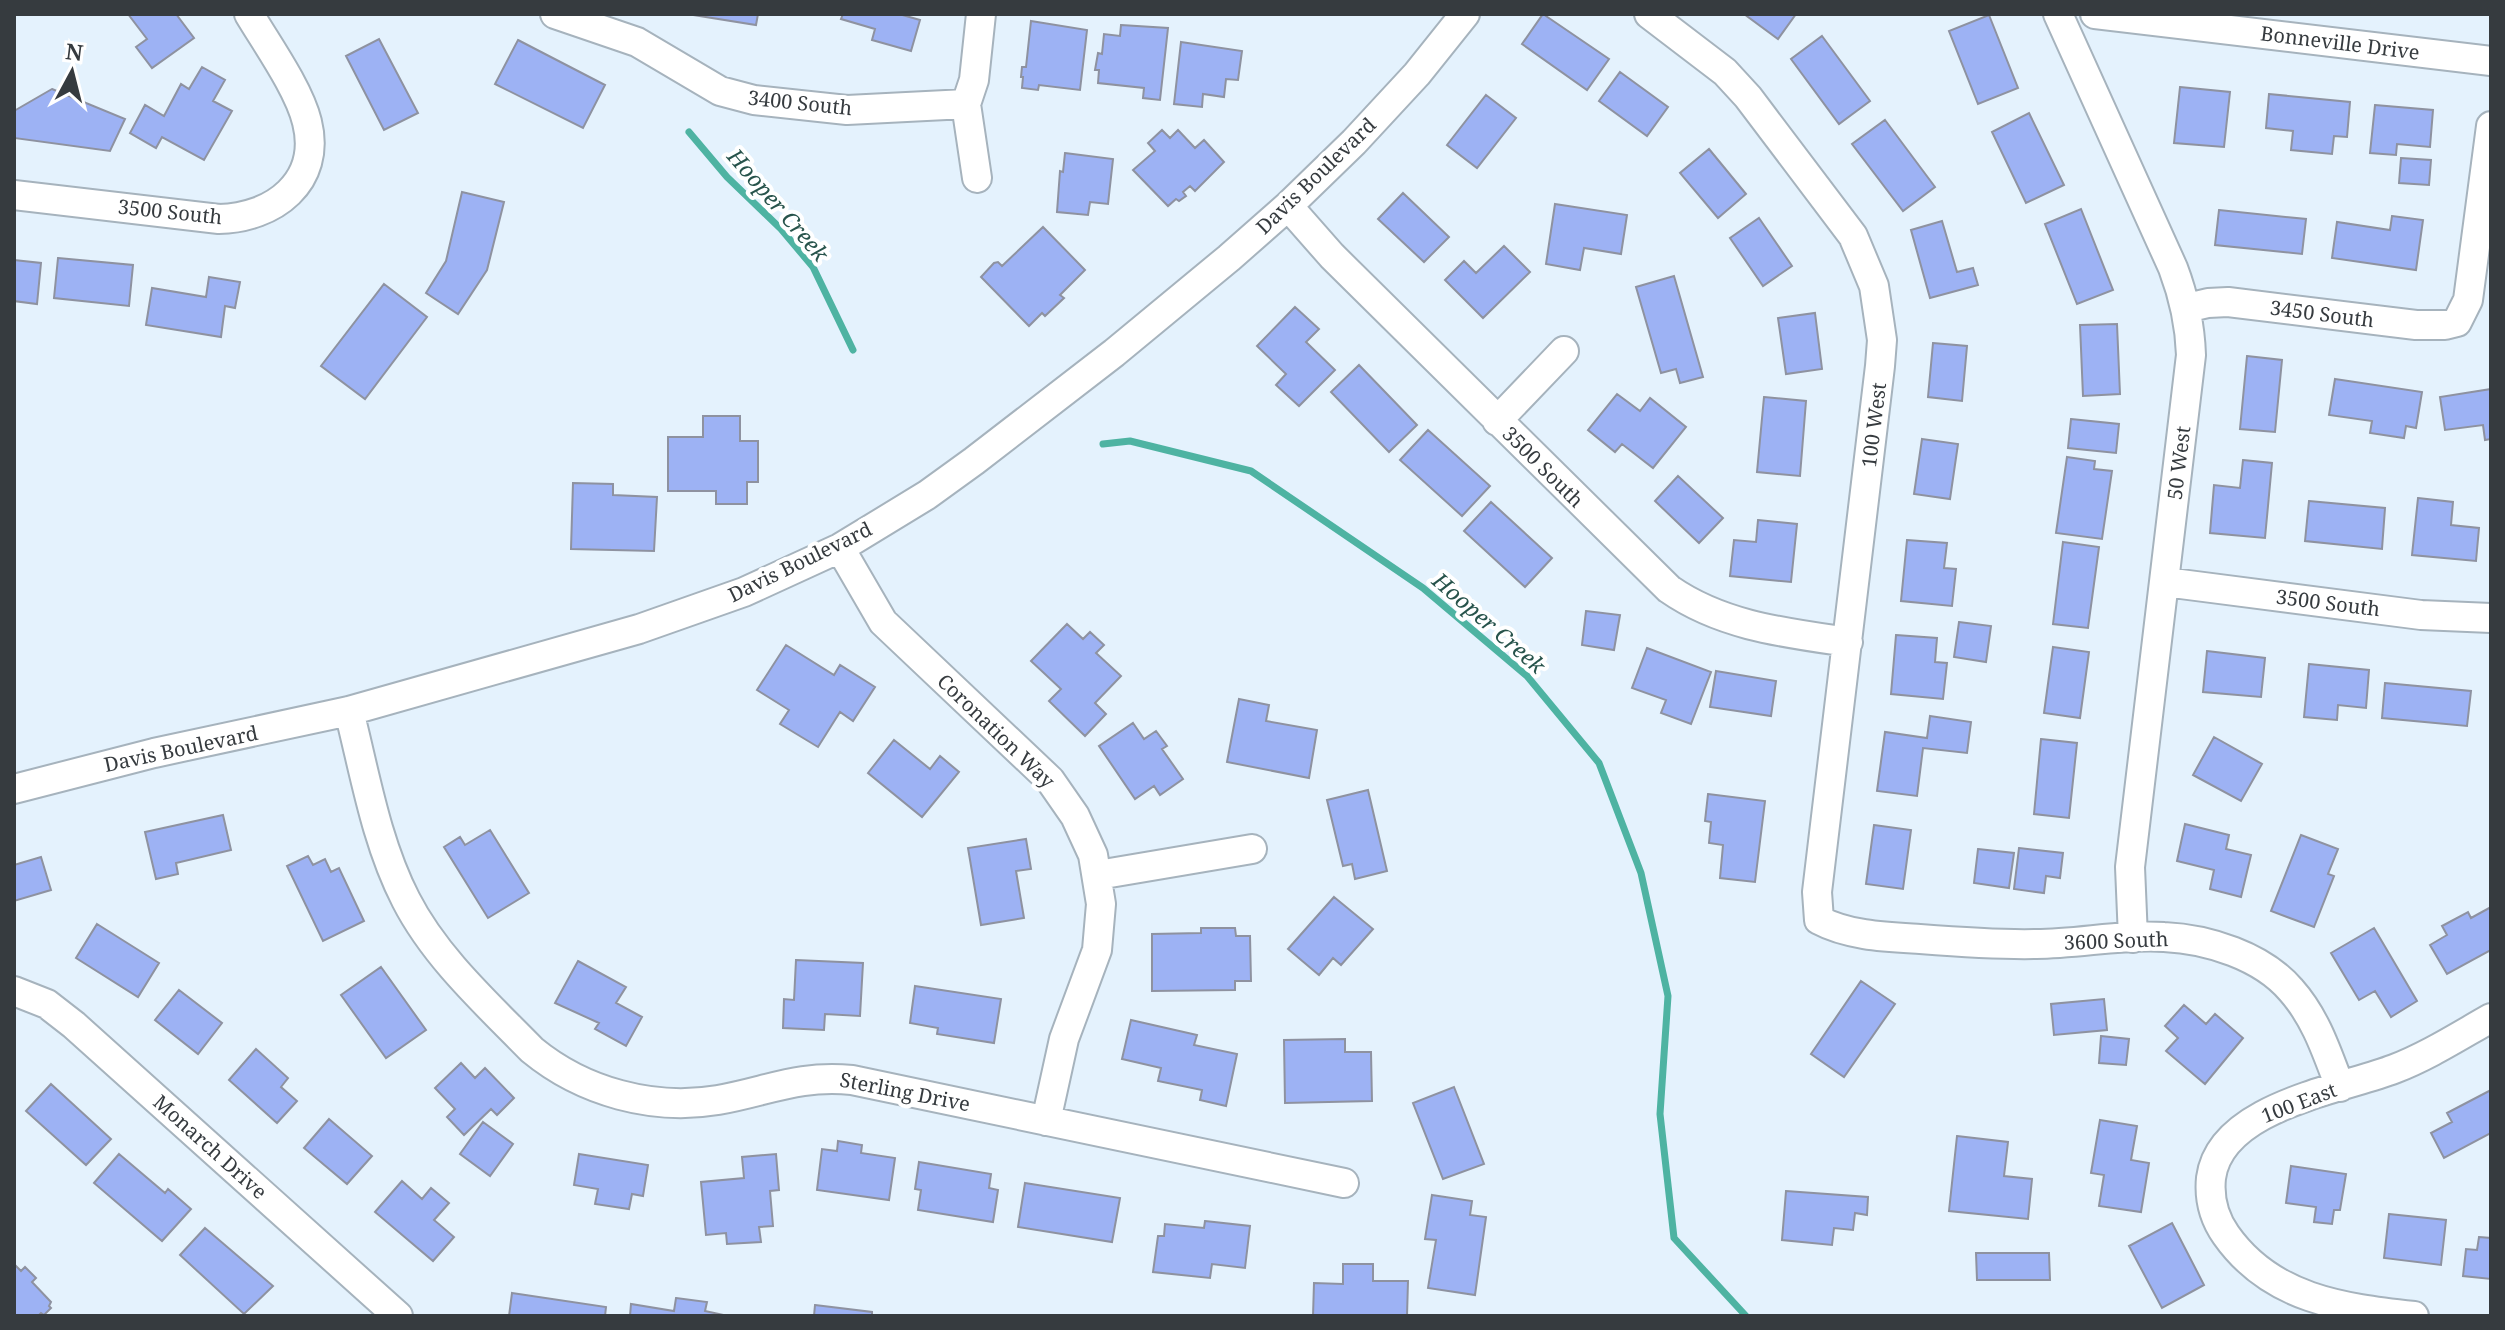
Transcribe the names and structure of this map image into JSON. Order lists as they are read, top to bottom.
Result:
{
  "streets": {
    "street": [
      "Bonneville Drive",
      "3400 South",
      "Davis Boulevard",
      "3500 South",
      "3450 South",
      "100 West",
      "50 West",
      "Coronation Way",
      "3600 South",
      "Sterling Drive",
      "100 East",
      "Monarch Drive"
    ]
  },
  "crossings": [
    ["Davis Boulevard", "3500 South"],
    ["Davis Boulevard", "Coronation Way"],
    ["Davis Boulevard", "Sterling Drive"],
    ["3500 South", "100 West"],
    ["3500 South", "50 West"],
    ["3450 South", "50 West"],
    ["100 West", "3600 South"],
    ["50 West", "3600 South"],
    ["Coronation Way", "Sterling Drive"],
    ["3600 South", "100 East"]
  ],
  "water": ["Hooper Creek"],
  "north": "top"
}
